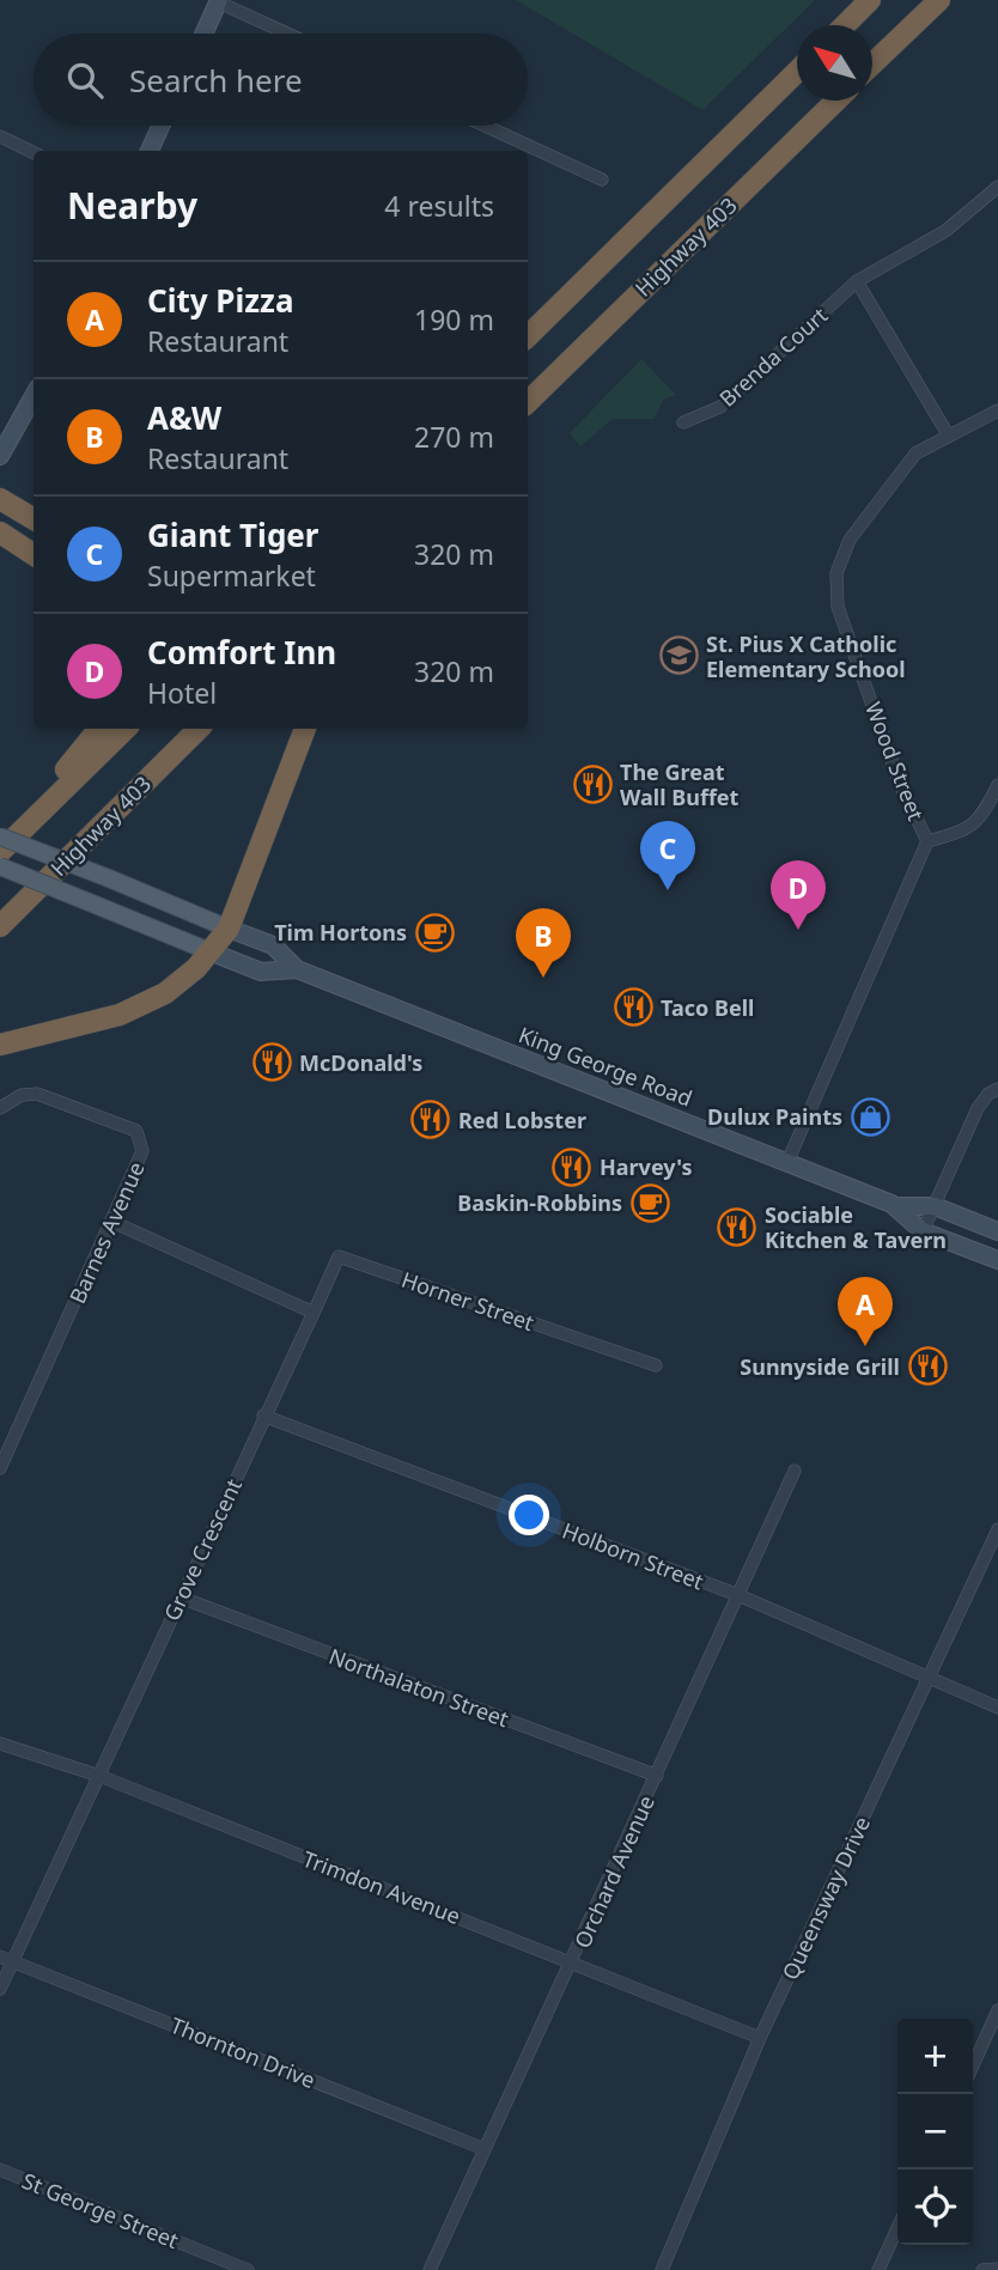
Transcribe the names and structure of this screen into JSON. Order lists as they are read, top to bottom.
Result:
{
  "streets": {
    "highway": ["Highway 403"],
    "main road": ["King George Road"],
    "street": [
      "Brenda Court",
      "Wood Street",
      "Barnes Avenue",
      "Horner Street",
      "Grove Crescent",
      "Holborn Street",
      "Northalaton Street",
      "Orchard Avenue",
      "Trimdon Avenue",
      "Queensway Drive",
      "Thornton Drive",
      "St George Street"
    ]
  },
  "crossings": [
    ["Wood Street", "King George Road"],
    ["Horner Street", "Grove Crescent"],
    ["Grove Crescent", "Holborn Street"],
    ["Grove Crescent", "Northalaton Street"],
    ["Grove Crescent", "Trimdon Avenue"],
    ["Grove Crescent", "Thornton Drive"],
    ["Holborn Street", "Orchard Avenue"],
    ["Holborn Street", "Queensway Drive"],
    ["Northalaton Street", "Orchard Avenue"],
    ["Orchard Avenue", "Trimdon Avenue"],
    ["Orchard Avenue", "Thornton Drive"],
    ["Trimdon Avenue", "Queensway Drive"]
  ],
  "places": {
    "school or university": ["St. Pius X Catholic Elementary School"],
    "restaurant": [
      "The Great Wall Buffet",
      "Taco Bell",
      "McDonald's",
      "Red Lobster",
      "Harvey's",
      "Sociable Kitchen & Tavern",
      "Sunnyside Grill"
    ],
    "cafe": ["Tim Hortons", "Baskin-Robbins"],
    "shop": ["Dulux Paints"]
  },
  "north": "top left",
  "page": {
    "search": "Search here",
    "heading": ["Nearby", "4 results"],
    "list": [
      {
        "mark": "A",
        "name": "City Pizza",
        "note": "Restaurant",
        "value": "190 m"
      },
      {
        "mark": "B",
        "name": "A&W",
        "note": "Restaurant",
        "value": "270 m"
      },
      {
        "mark": "C",
        "name": "Giant Tiger",
        "note": "Supermarket",
        "value": "320 m"
      },
      {
        "mark": "D",
        "name": "Comfort Inn",
        "note": "Hotel",
        "value": "320 m"
      }
    ],
    "pins": [
      "C",
      "D",
      "B",
      "A"
    ],
    "map_buttons": ["+", "−"]
  }
}
